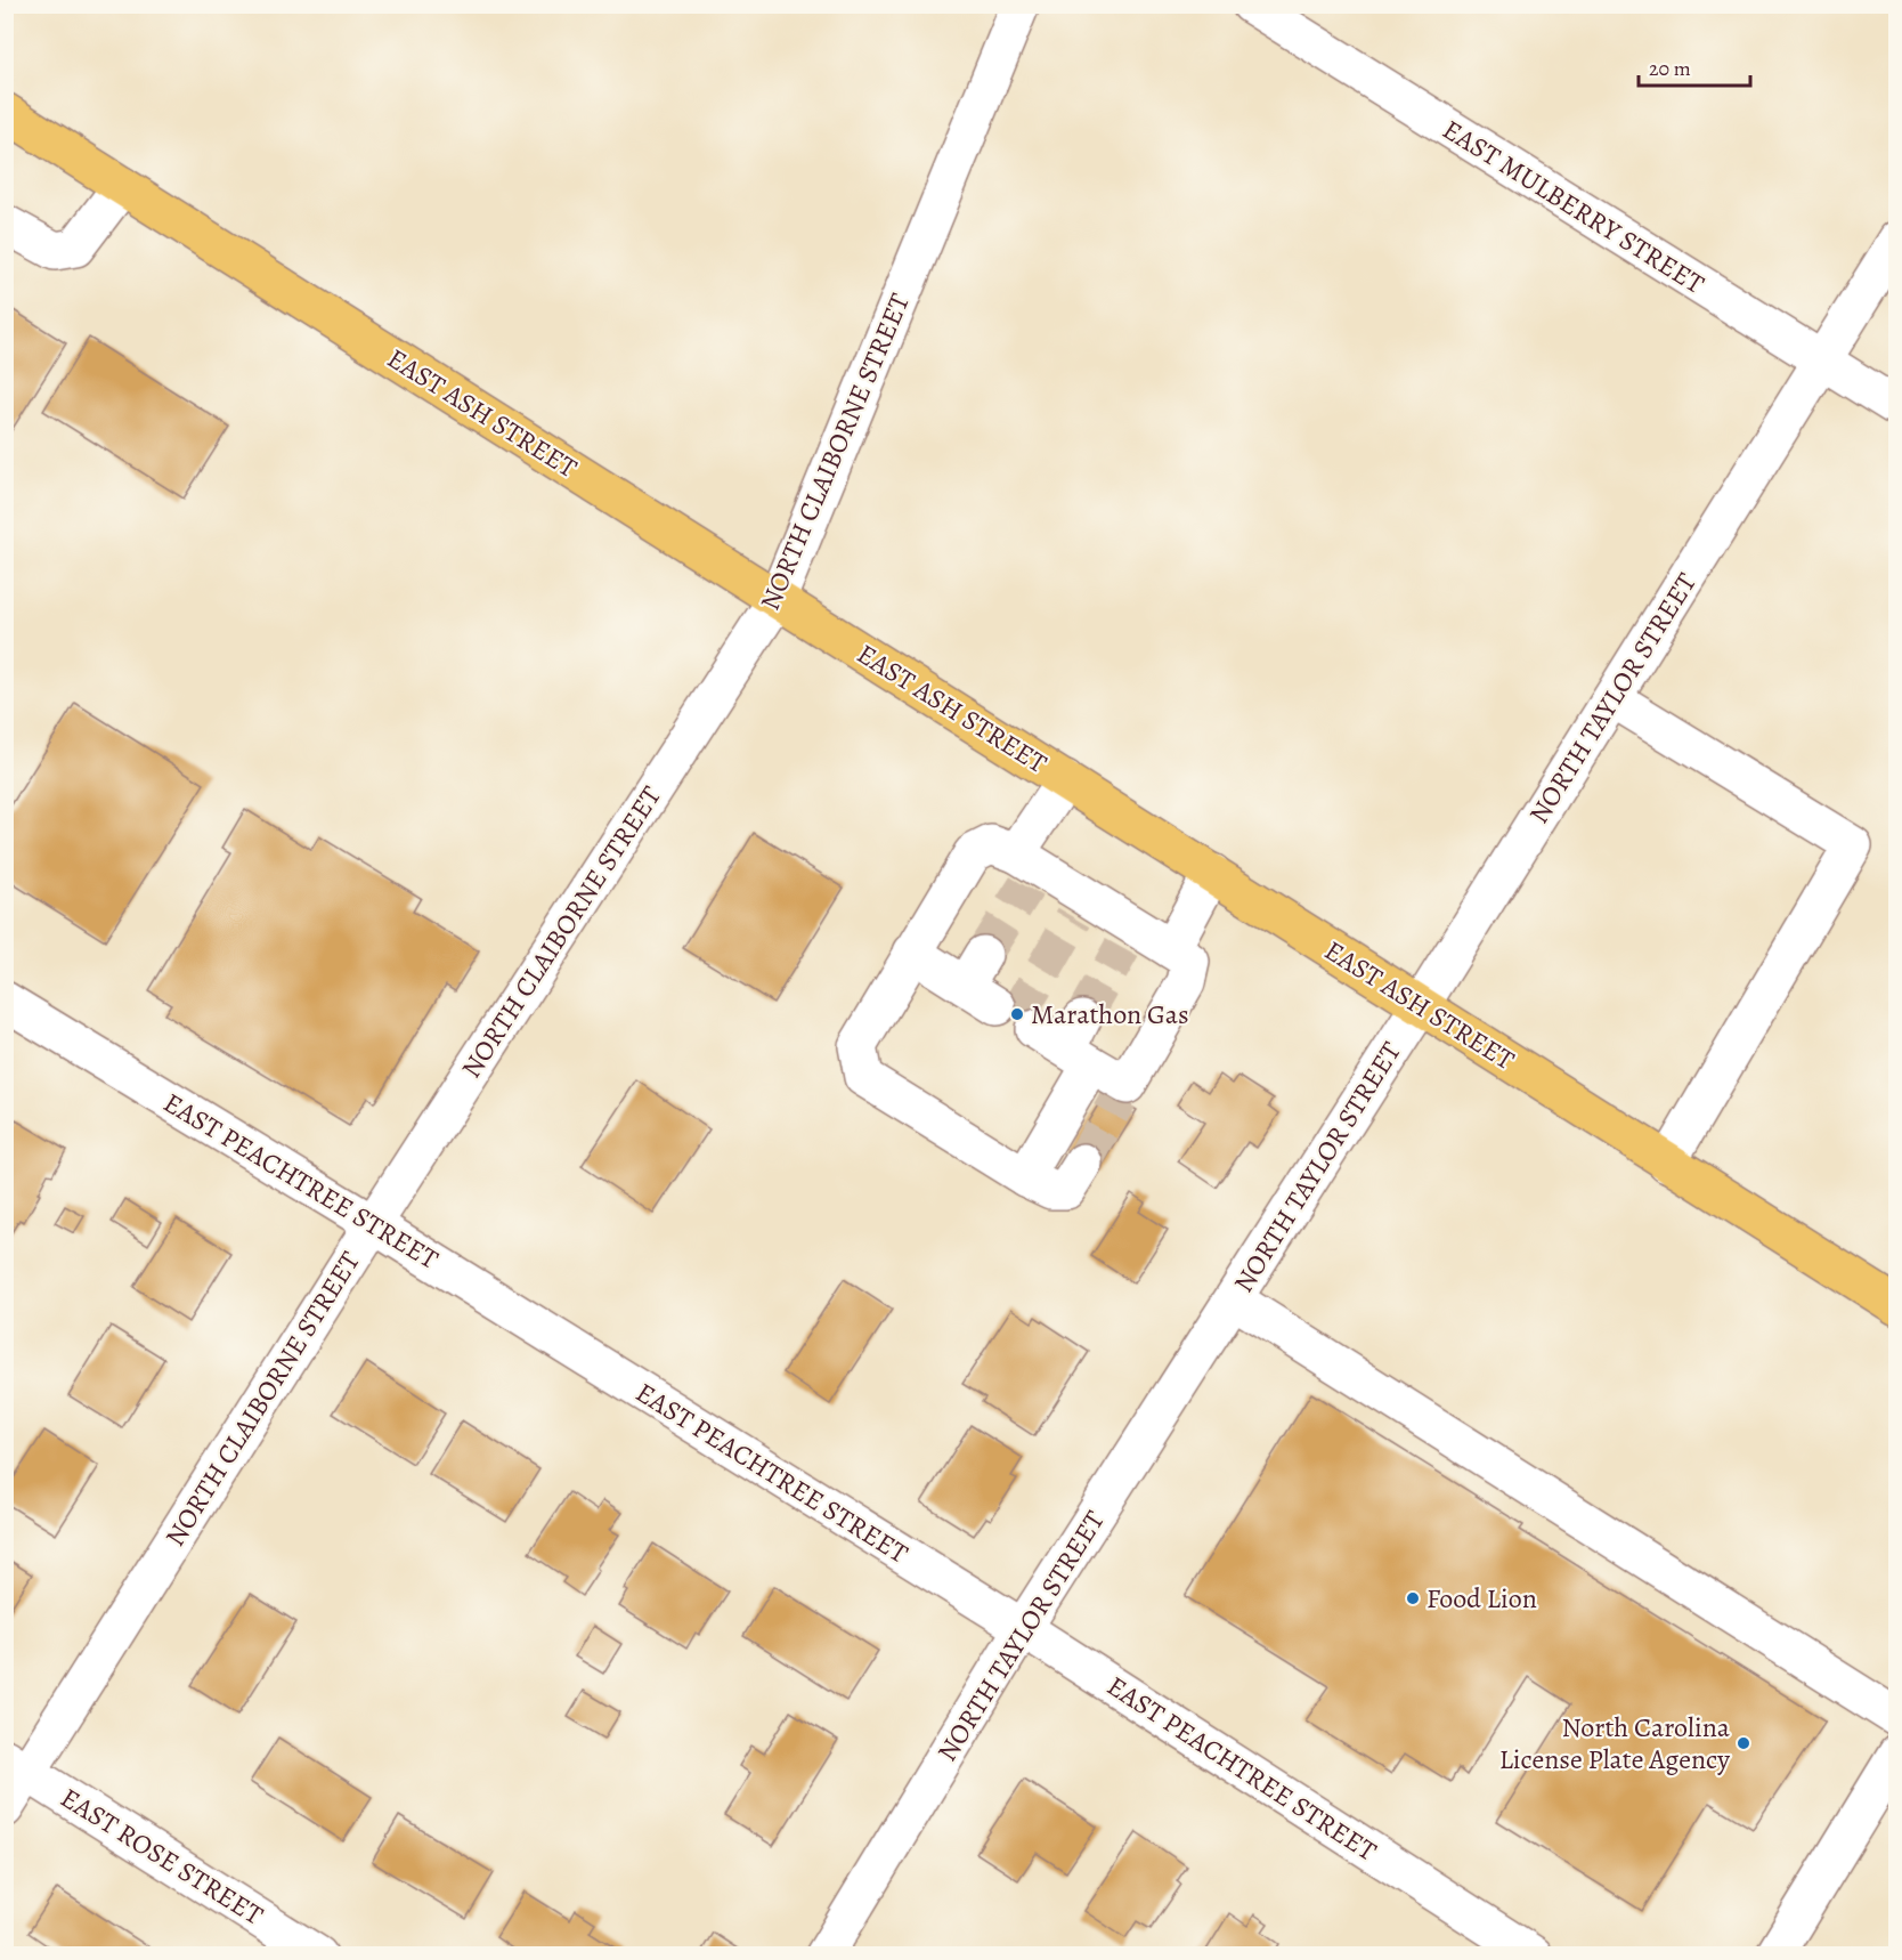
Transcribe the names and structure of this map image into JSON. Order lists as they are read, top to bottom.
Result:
{
  "streets": {
    "main road": ["EAST ASH STREET"],
    "street": [
      "EAST MULBERRY STREET",
      "NORTH CLAIBORNE STREET",
      "NORTH TAYLOR STREET",
      "EAST PEACHTREE STREET",
      "EAST ROSE STREET"
    ]
  },
  "crossings": [
    ["EAST MULBERRY STREET", "NORTH TAYLOR STREET"],
    ["EAST ASH STREET", "NORTH CLAIBORNE STREET"],
    ["EAST ASH STREET", "NORTH TAYLOR STREET"],
    ["NORTH CLAIBORNE STREET", "EAST PEACHTREE STREET"],
    ["NORTH CLAIBORNE STREET", "EAST ROSE STREET"],
    ["NORTH TAYLOR STREET", "EAST PEACHTREE STREET"]
  ],
  "places": ["Marathon Gas", "Food Lion", "North Carolina License Plate Agency"],
  "scale_bar": "20 m"
}
